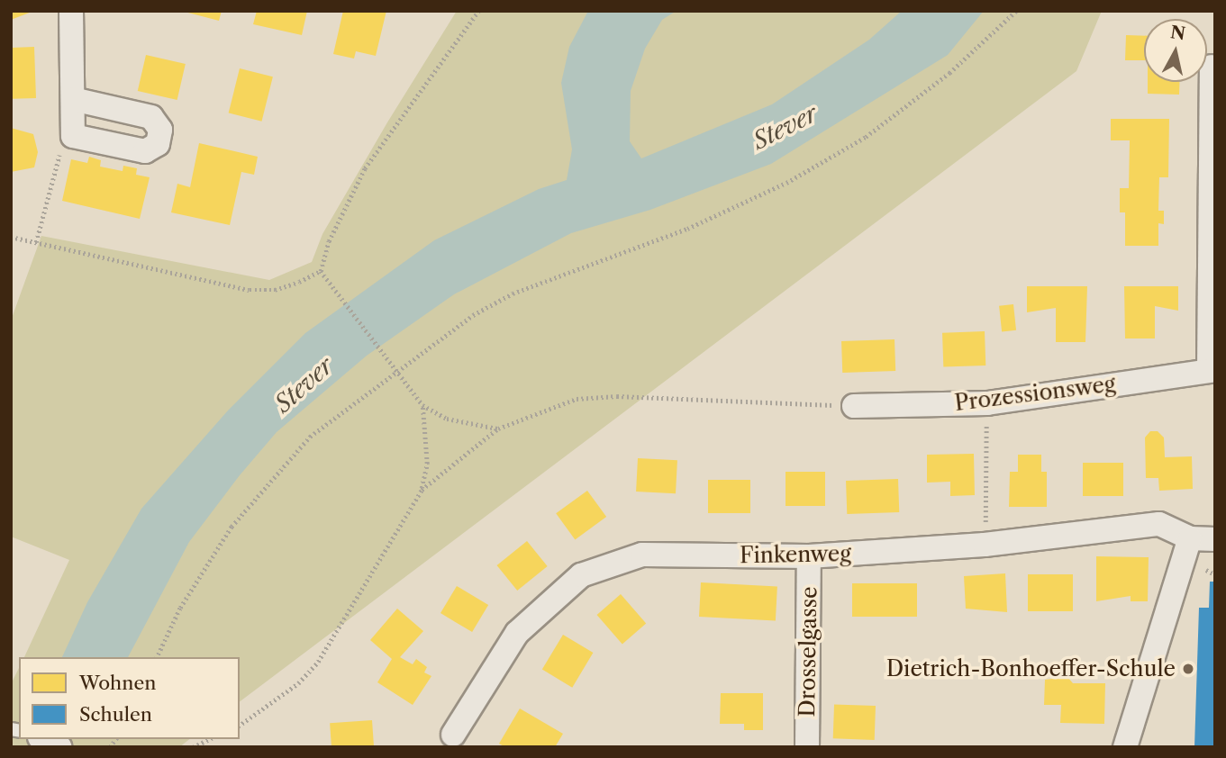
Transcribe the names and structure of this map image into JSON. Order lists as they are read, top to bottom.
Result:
{
  "streets": {
    "street": ["Prozessionsweg", "Finkenweg", "Drosselgasse"]
  },
  "crossings": [
    ["Finkenweg", "Drosselgasse"]
  ],
  "water": ["Stever"],
  "places": ["Dietrich-Bonhoeffer-Schule"],
  "legend": ["Wohnen", "Schulen"],
  "north": "top"
}
